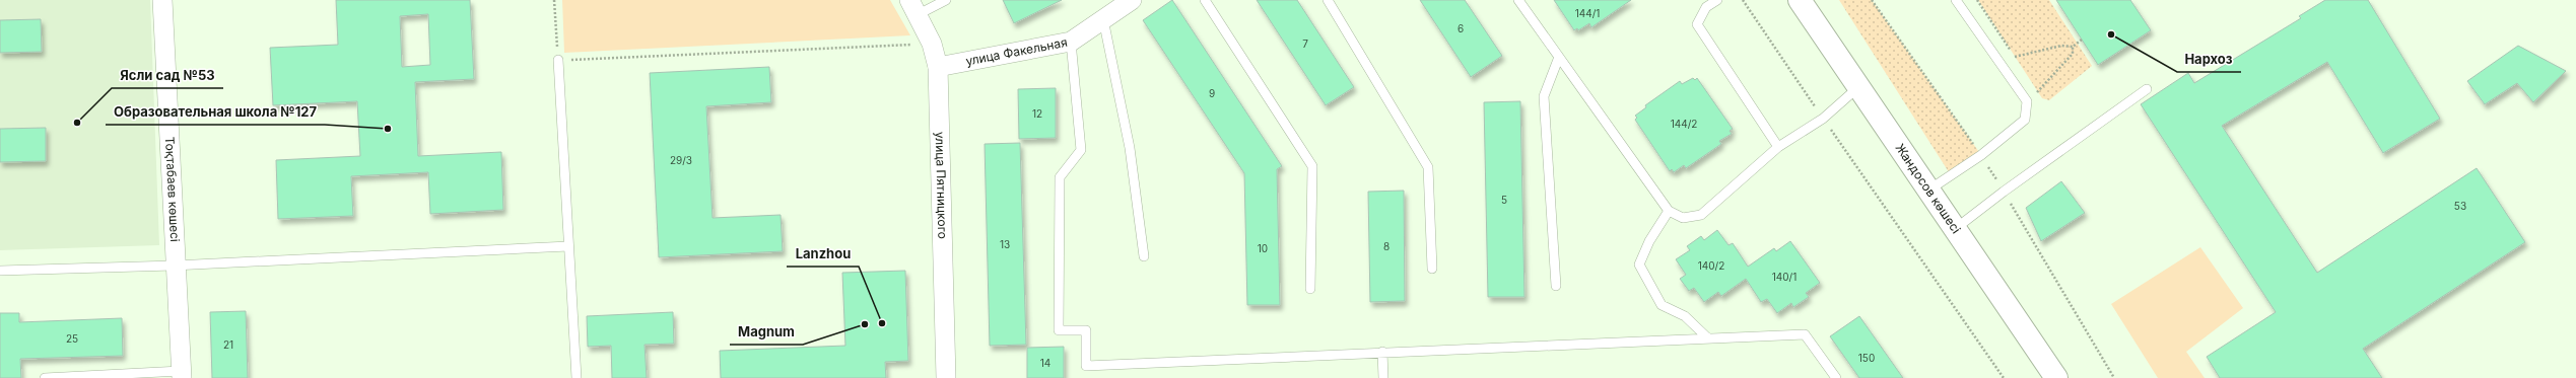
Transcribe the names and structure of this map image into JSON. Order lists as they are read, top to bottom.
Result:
{
  "streets": {
    "main road": ["Жандосов көшесі"],
    "street": ["улица Факельная", "улица Пятницкого", "Тоқтабаев көшесі"]
  },
  "crossings": [
    ["улица Факельная", "улица Пятницкого"]
  ],
  "places": [
    "Нархоз",
    "Ясли сад №53",
    "Образовательная школа №127",
    "Lanzhou",
    "Magnum"
  ],
  "house_numbers": [
    "144/1",
    "6",
    "7",
    "9",
    "12",
    "144/2",
    "29/3",
    "5",
    "53",
    "13",
    "8",
    "10",
    "140/2",
    "140/1",
    "25",
    "21",
    "150",
    "14"
  ]
}
